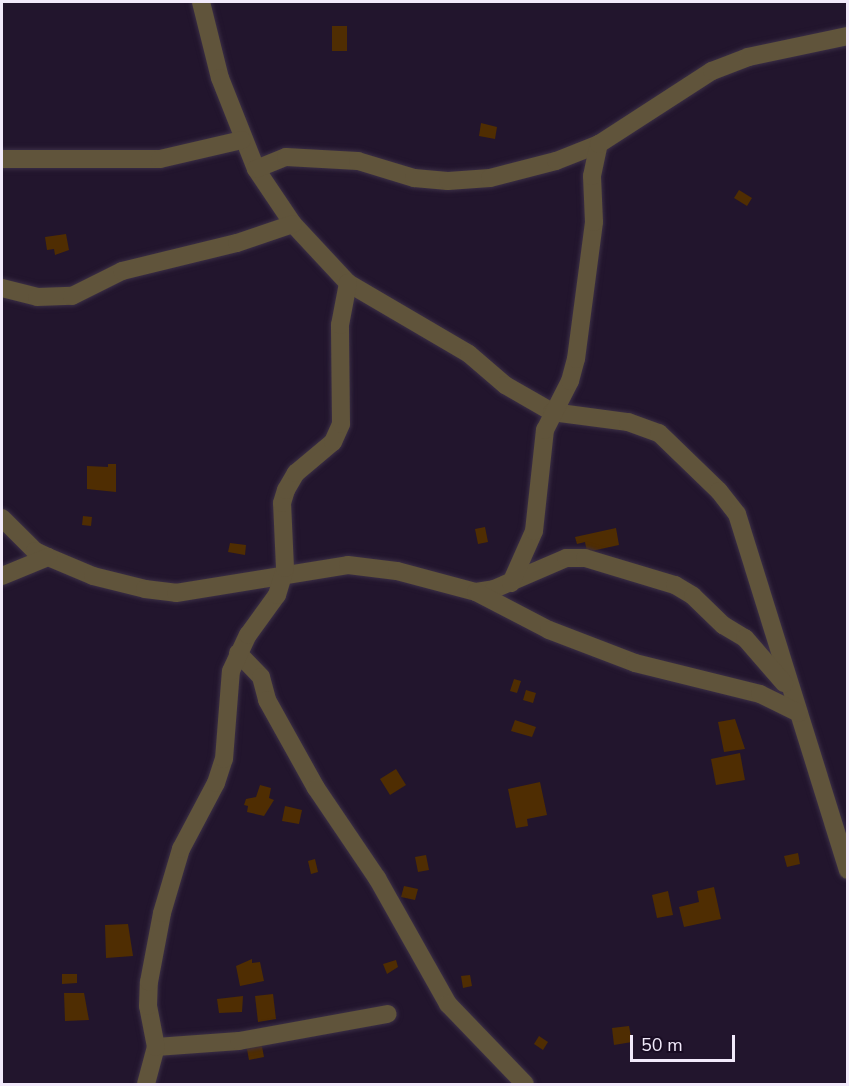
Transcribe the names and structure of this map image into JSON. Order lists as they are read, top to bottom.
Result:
{
  "scale_bar": "50 m"
}
